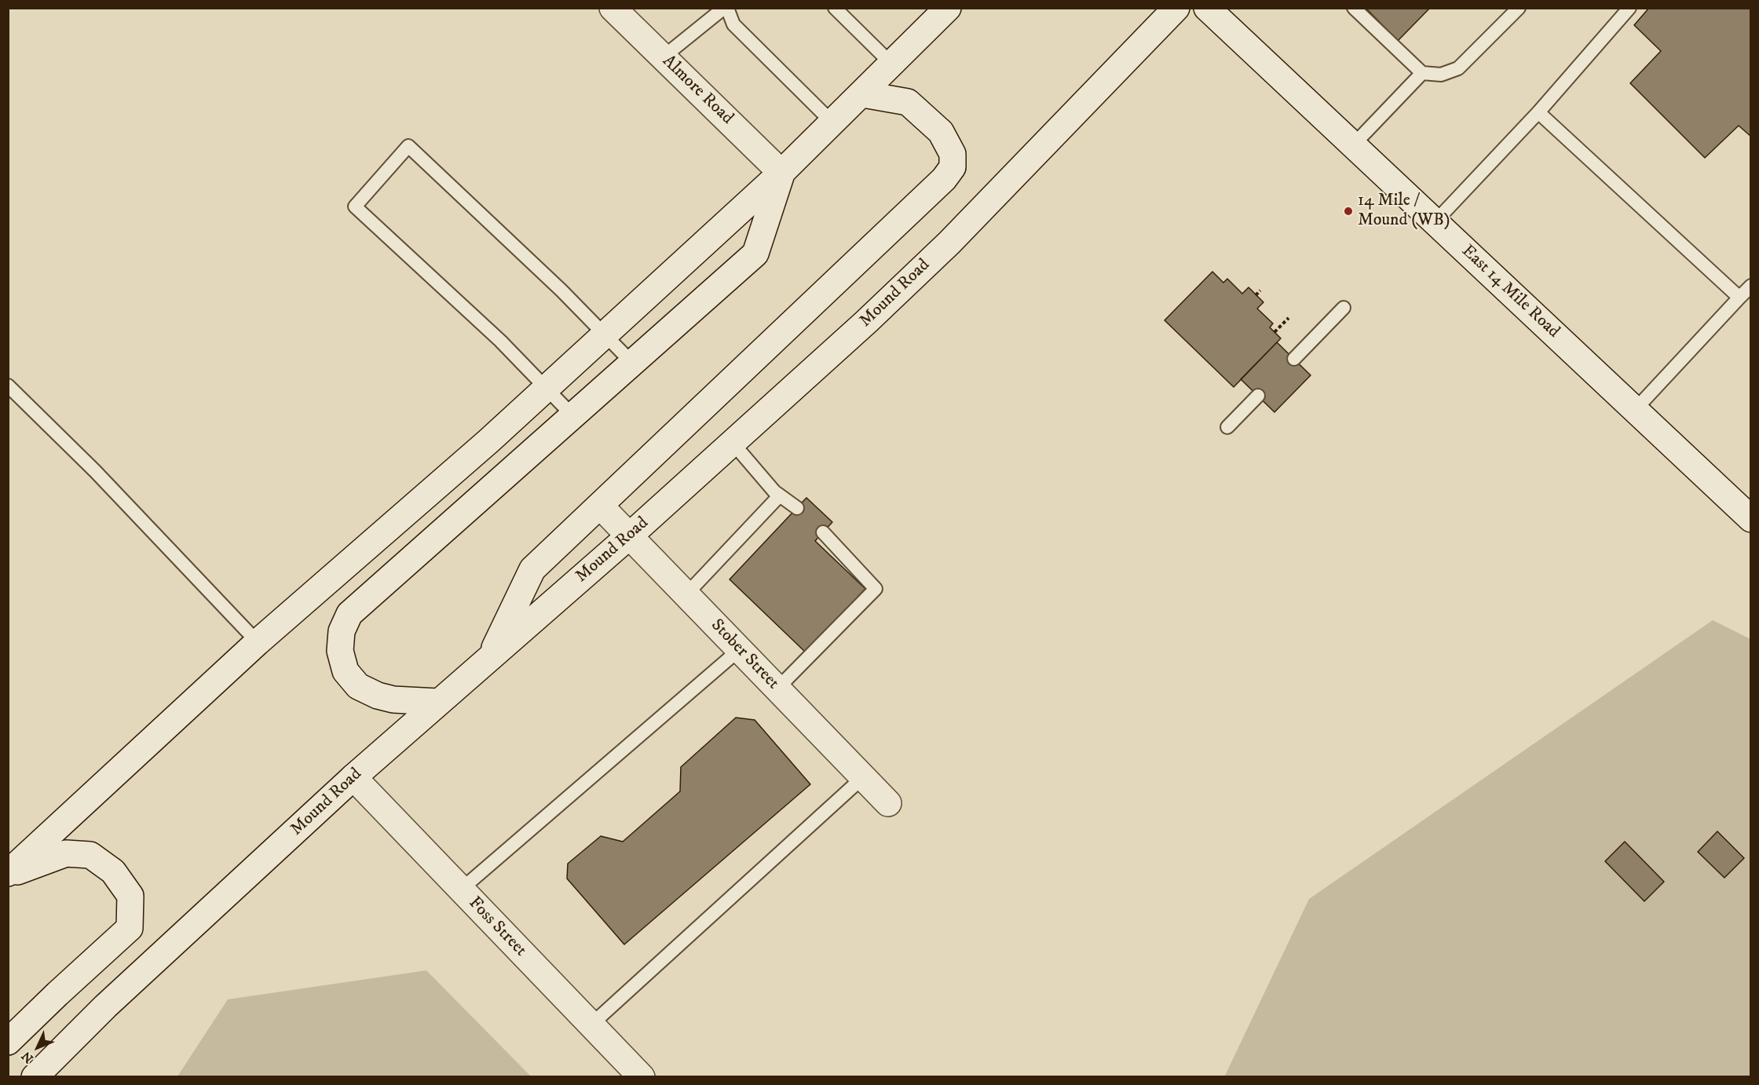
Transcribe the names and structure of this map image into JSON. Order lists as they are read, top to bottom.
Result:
{
  "streets": {
    "main road": [
      "Almore Road",
      "East 14 Mile Road",
      "Mound Road",
      "Stober Street",
      "Foss Street"
    ]
  },
  "crossings": [
    ["Mound Road", "Stober Street"],
    ["Mound Road", "Foss Street"]
  ],
  "places": ["14 Mile / Mound (WB)"],
  "north": "bottom left"
}
